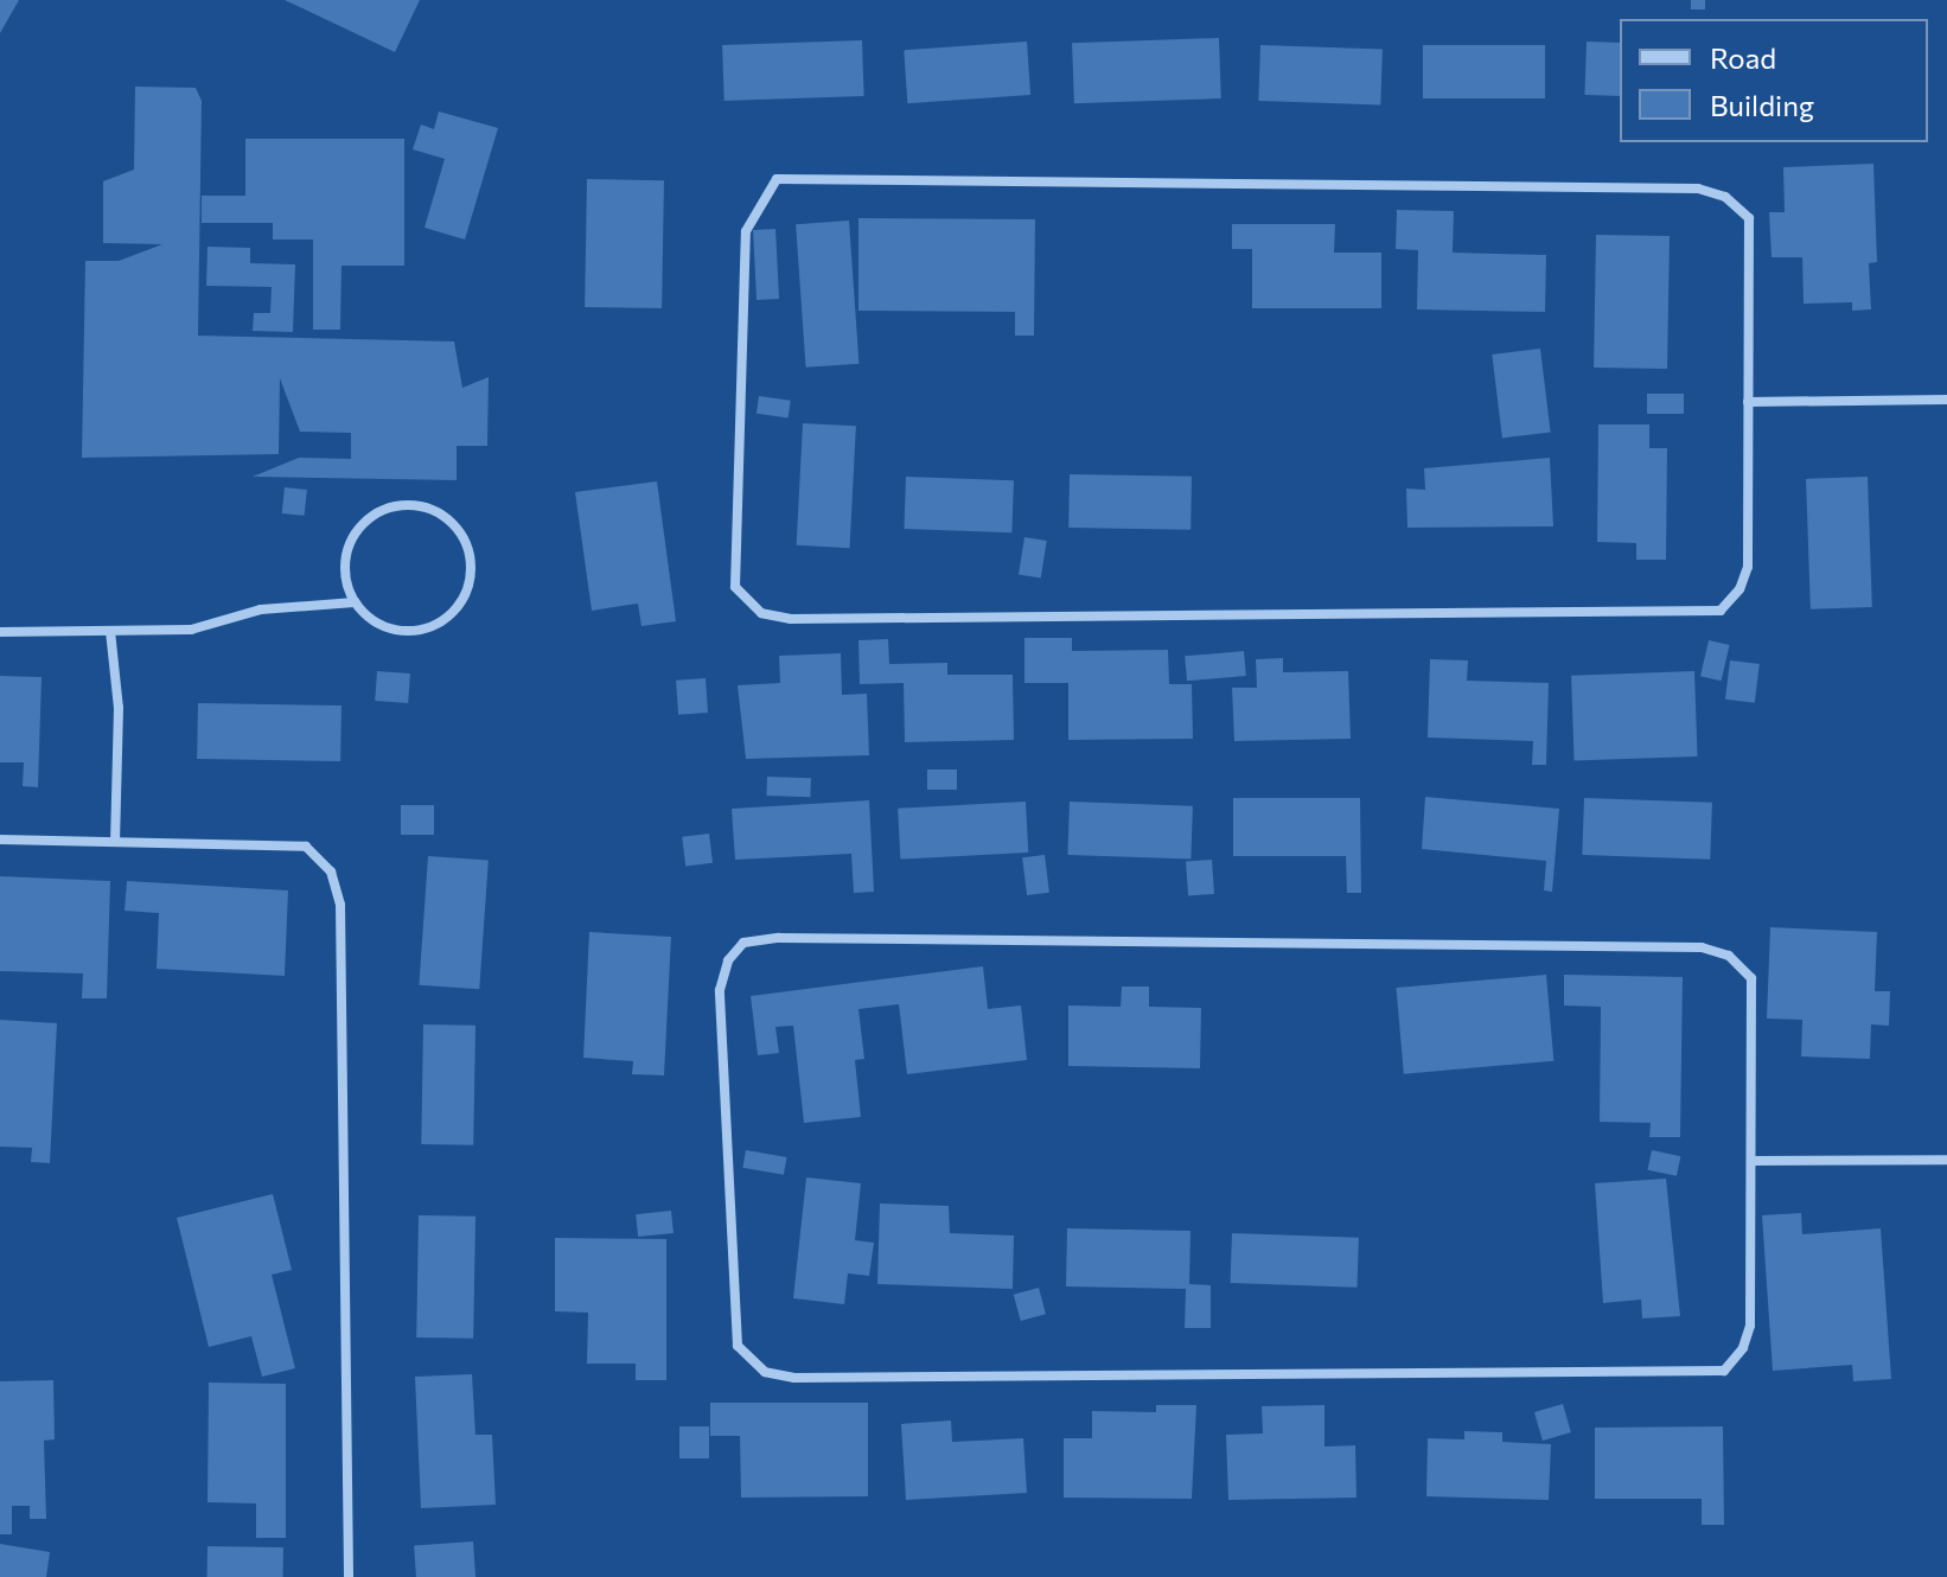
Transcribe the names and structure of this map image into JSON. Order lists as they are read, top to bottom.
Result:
{
  "legend": ["Road", "Building"]
}
